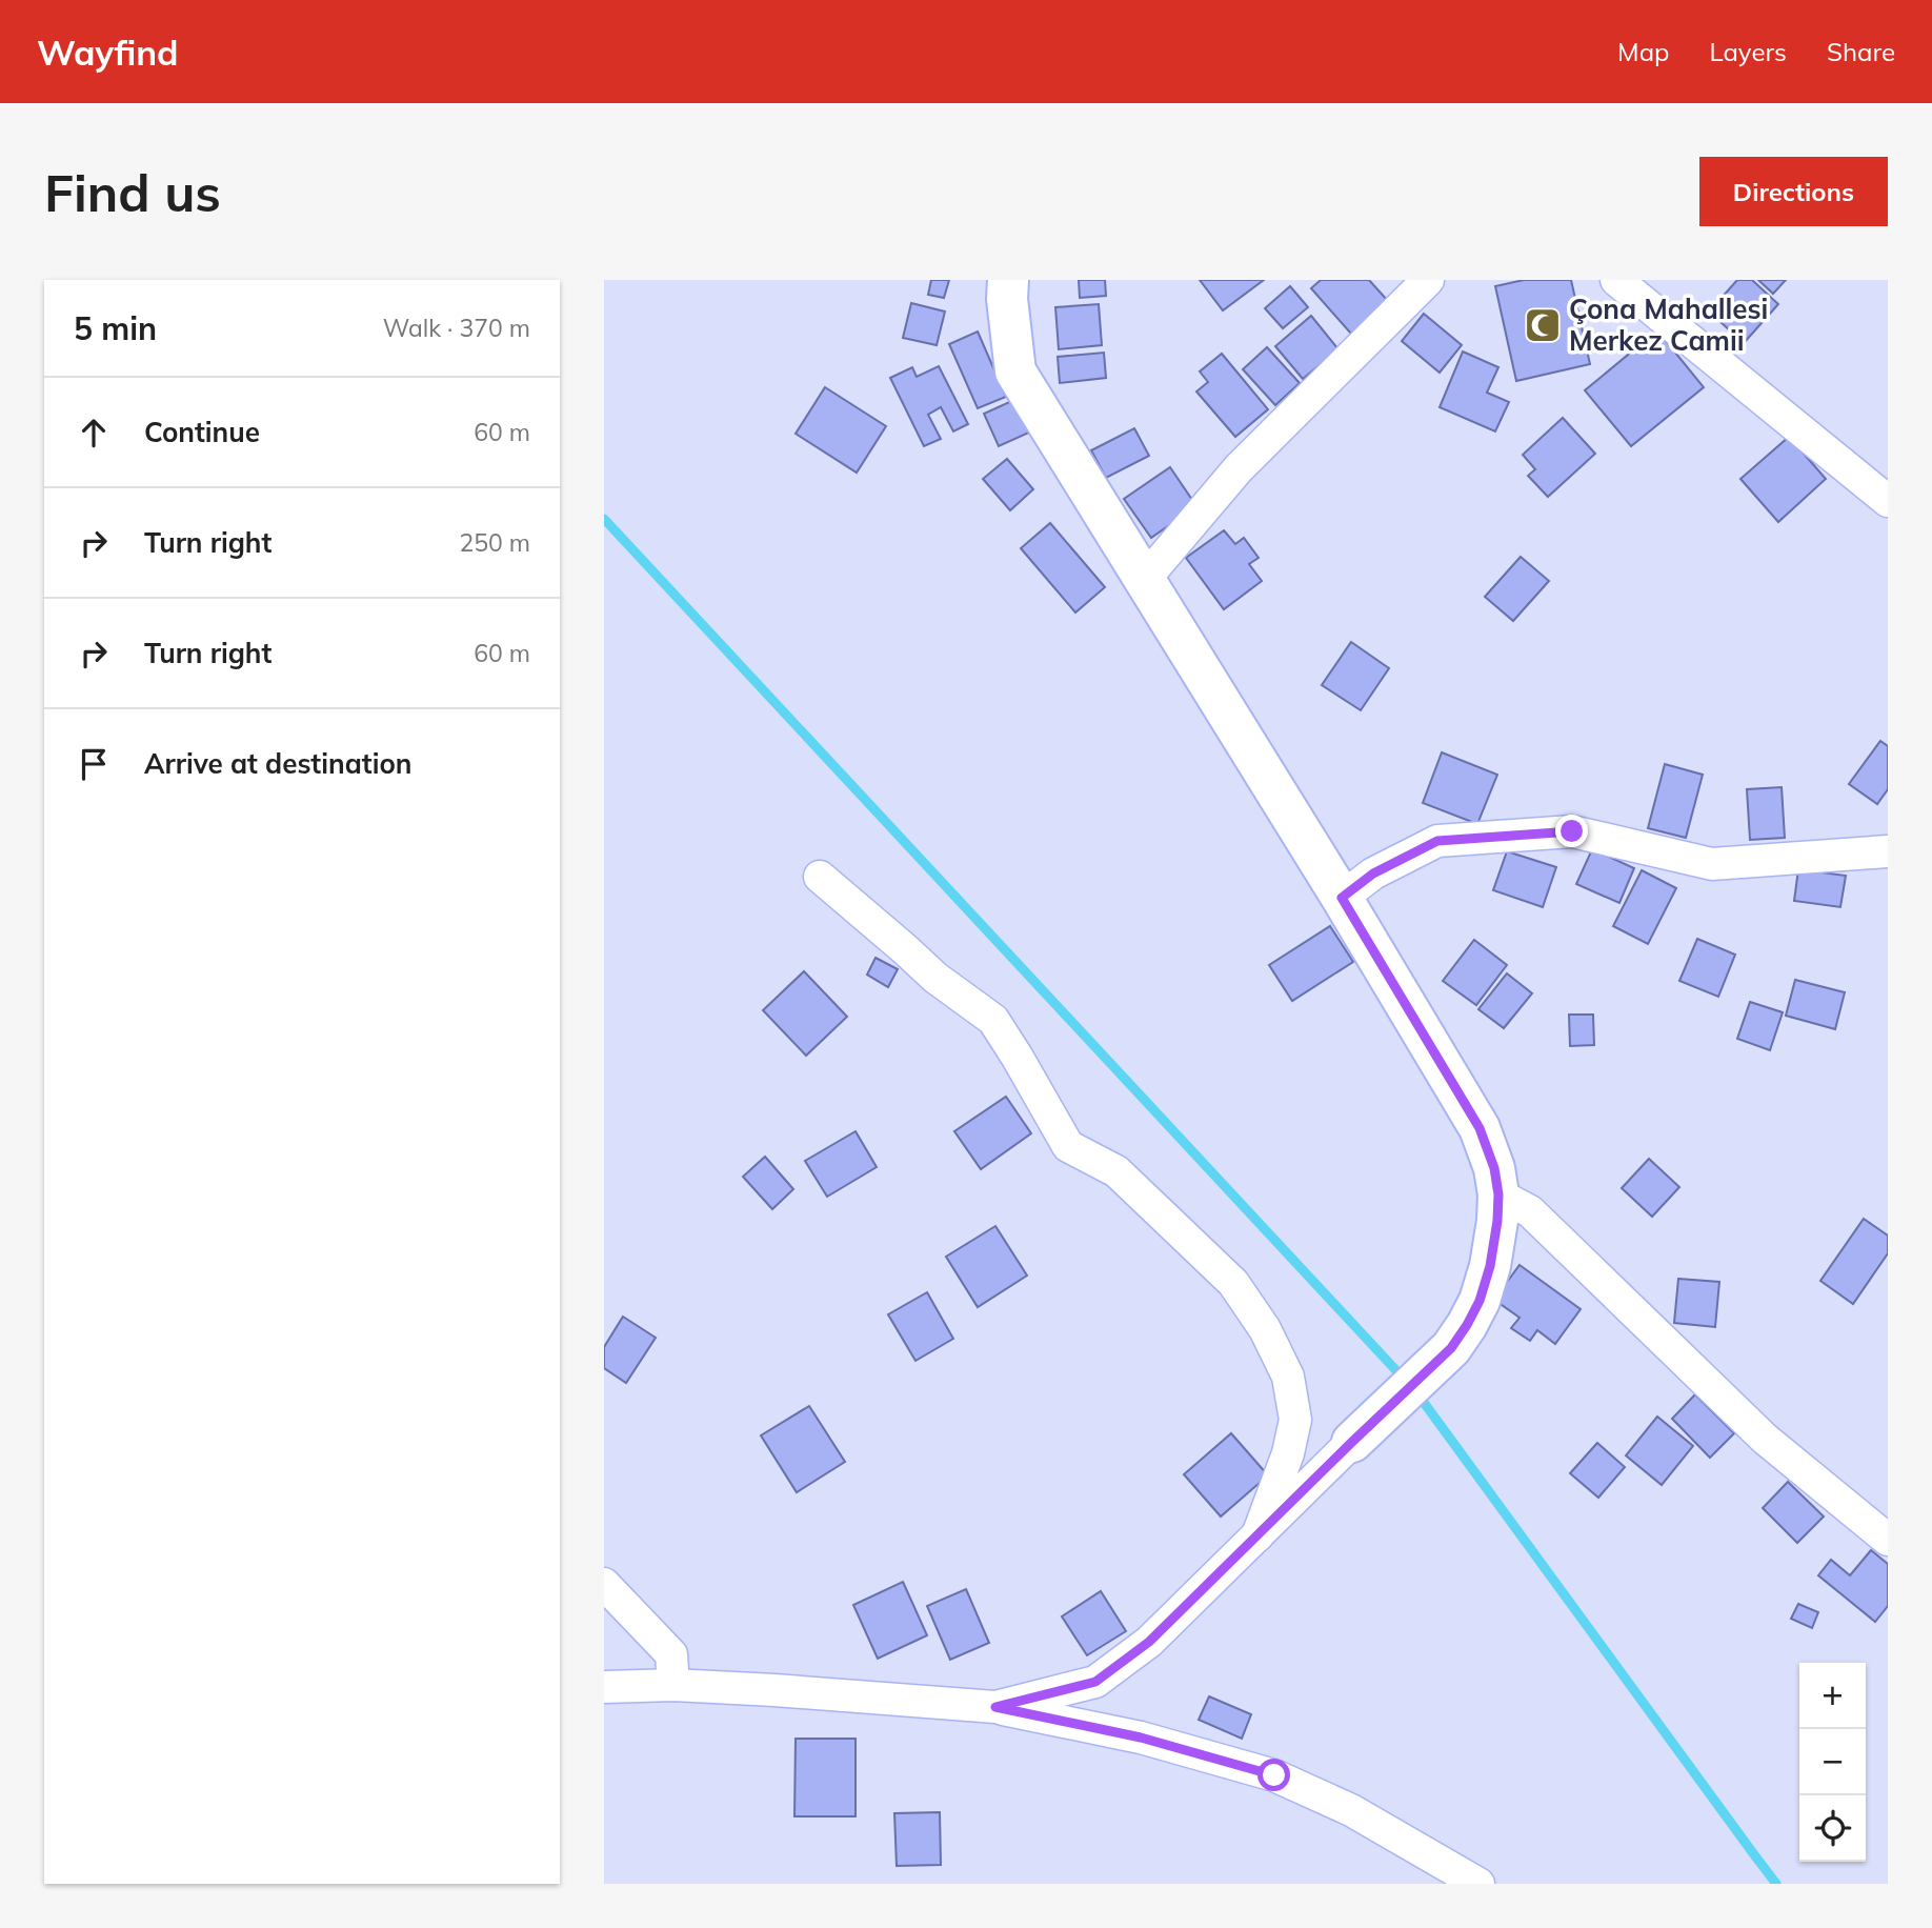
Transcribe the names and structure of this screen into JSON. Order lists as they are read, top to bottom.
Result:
{
  "places": {
    "mosque": ["Çona Mahallesi Merkez Camii"]
  },
  "page": {
    "header": "Wayfind",
    "nav": ["Map", "Layers", "Share"],
    "buttons": "Directions",
    "title": "Find us",
    "heading": ["5 min", "Walk · 370 m"],
    "list": [
      ["Continue", "60 m"],
      ["Turn right", "250 m"],
      ["Turn right", "60 m"],
      "Arrive at destination"
    ],
    "map_buttons": ["+", "−"]
  }
}
